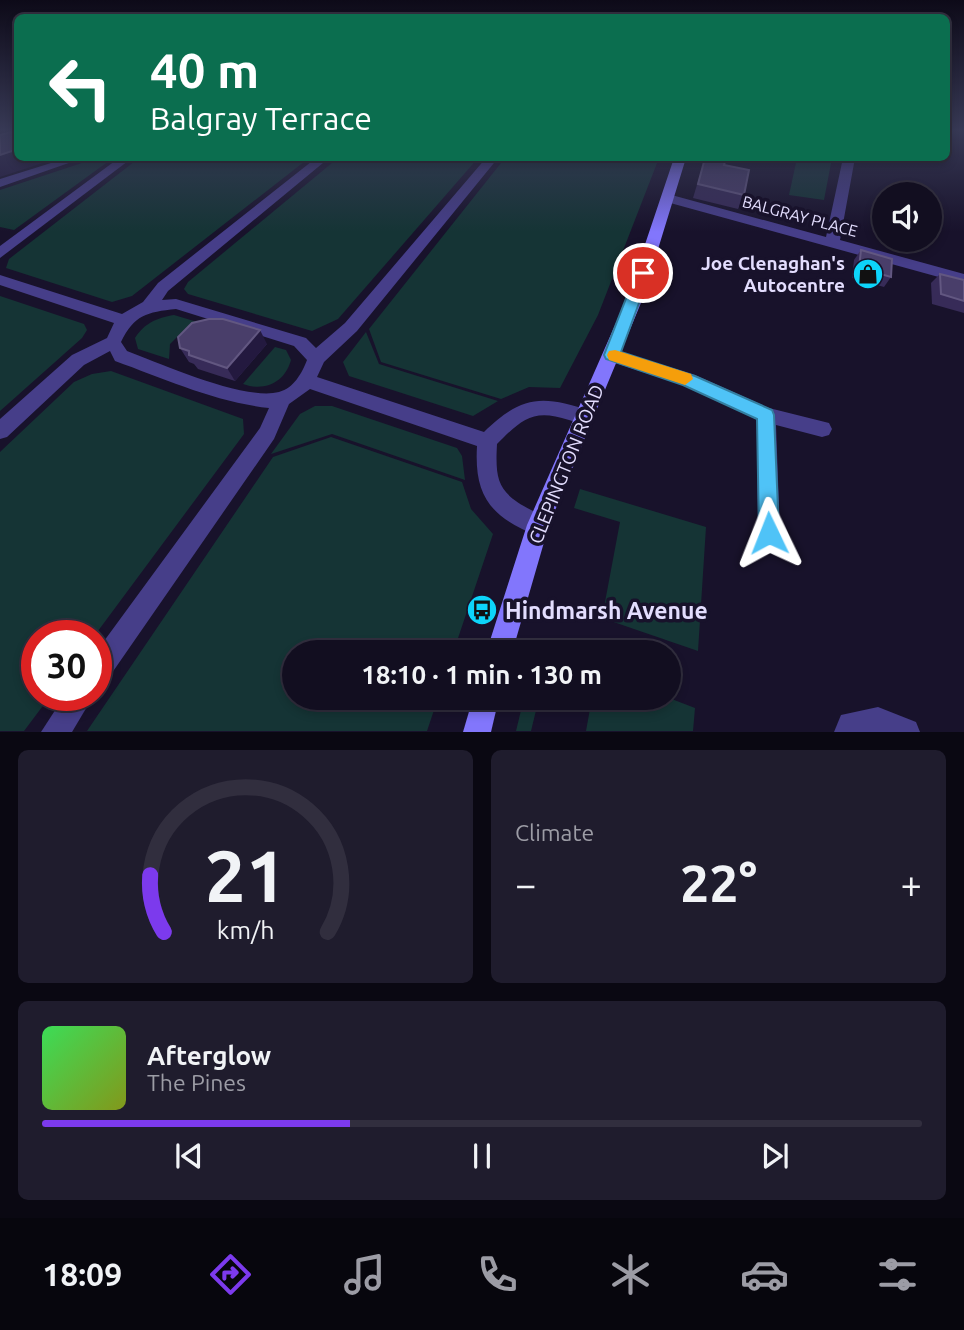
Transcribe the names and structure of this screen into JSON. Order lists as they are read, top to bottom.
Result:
{
  "streets": {
    "street": ["BALGRAY PLACE", "CLEPINGTON ROAD"]
  },
  "crossings": [
    ["BALGRAY PLACE", "CLEPINGTON ROAD"]
  ],
  "places": {
    "shop": ["Joe Clenaghan's Autocentre"],
    "bus stop": ["Hindmarsh Avenue"]
  },
  "page": {
    "turn": ["40 m", "Balgray Terrace"],
    "limit": "30",
    "trip": "18:10 · 1 min · 130 m",
    "tile": "Climate",
    "heat": ["−", "22°", "+"],
    "song": ["Afterglow", "The Pines"],
    "tabs": "18:09",
    "gauge": ["21", "km/h"]
  }
}
